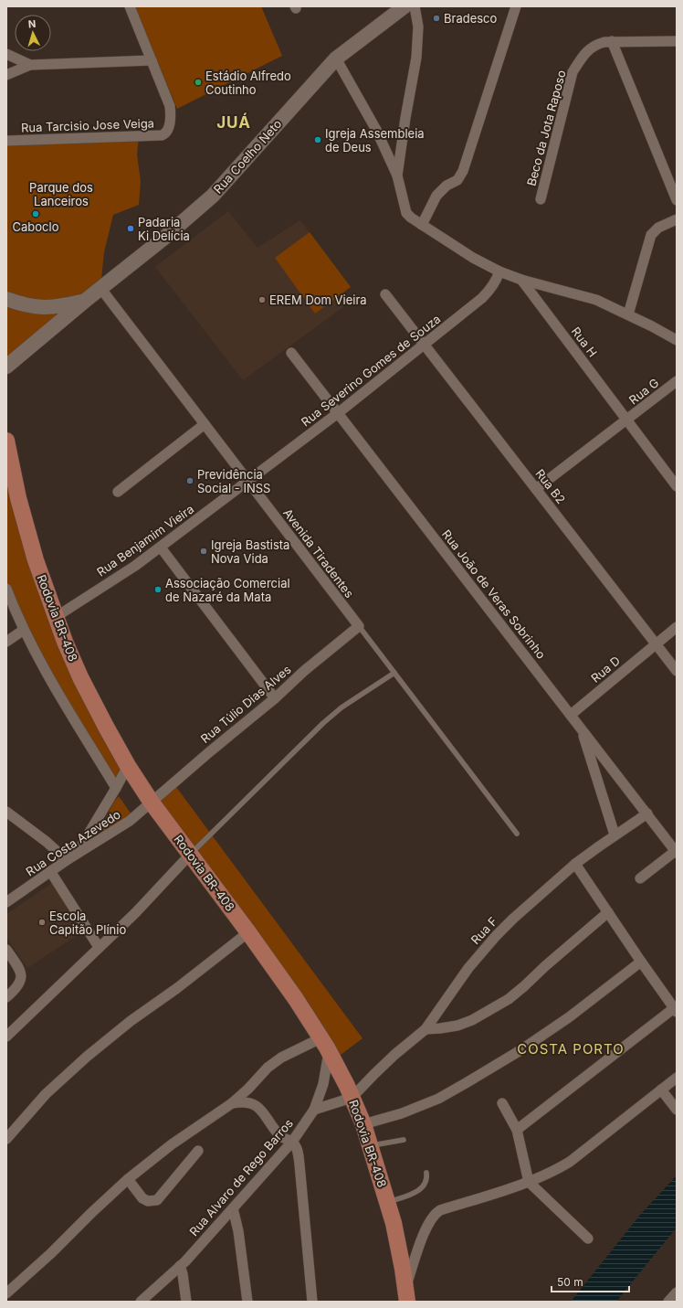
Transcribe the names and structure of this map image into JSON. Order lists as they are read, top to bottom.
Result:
{
  "streets": {
    "main road": ["Rodovia BR-408"],
    "street": [
      "Rua Tarcisio Jose Veiga",
      "Beco da Jota Raposo",
      "Rua Coelho Neto",
      "Rua H",
      "Rua Severino Gomes de Souza",
      "Rua G",
      "Rua B2",
      "Rua Benjamim Vieira",
      "Avenida Tiradentes",
      "Rua João de Veras Sobrinho",
      "Rua D",
      "Rua Túlio Dias Alves",
      "Rua Costa Azevedo",
      "Rua F",
      "Rua Alvaro de Rego Barros"
    ]
  },
  "crossings": [
    ["Rua Coelho Neto", "Avenida Tiradentes"],
    ["Rua H", "Rua G"],
    ["Rua Severino Gomes de Souza", "Rua B2"],
    ["Rua Severino Gomes de Souza", "Rua Benjamim Vieira"],
    ["Rua Severino Gomes de Souza", "Avenida Tiradentes"],
    ["Rua Severino Gomes de Souza", "Rua João de Veras Sobrinho"],
    ["Rua G", "Rua B2"],
    ["Rua B2", "Rua D"],
    ["Rua Benjamim Vieira", "Avenida Tiradentes"],
    ["Rua Benjamim Vieira", "Rodovia BR-408"],
    ["Avenida Tiradentes", "Rua Túlio Dias Alves"],
    ["Rua João de Veras Sobrinho", "Rua D"],
    ["Rua João de Veras Sobrinho", "Rua F"],
    ["Rodovia BR-408", "Rua Túlio Dias Alves"],
    ["Rodovia BR-408", "Rua Costa Azevedo"],
    ["Rodovia BR-408", "Rua F"],
    ["Rodovia BR-408", "Rua Alvaro de Rego Barros"],
    ["Rua Túlio Dias Alves", "Rua Costa Azevedo"]
  ],
  "districts": ["JUÁ", "COSTA PORTO"],
  "parks": ["Parque dos Lanceiros"],
  "places": [
    "Bradesco",
    "Estádio Alfredo Coutinho",
    "Igreja Assembleia de Deus",
    "Caboclo",
    "Padaria Ki Delícia",
    "EREM Dom Vieira",
    "Previdência Social - INSS",
    "Igreja Bastista Nova Vida",
    "Associação Comercial de Nazaré da Mata",
    "Escola Capitão Plínio"
  ],
  "scale_bar": "50 m",
  "north": "top"
}
